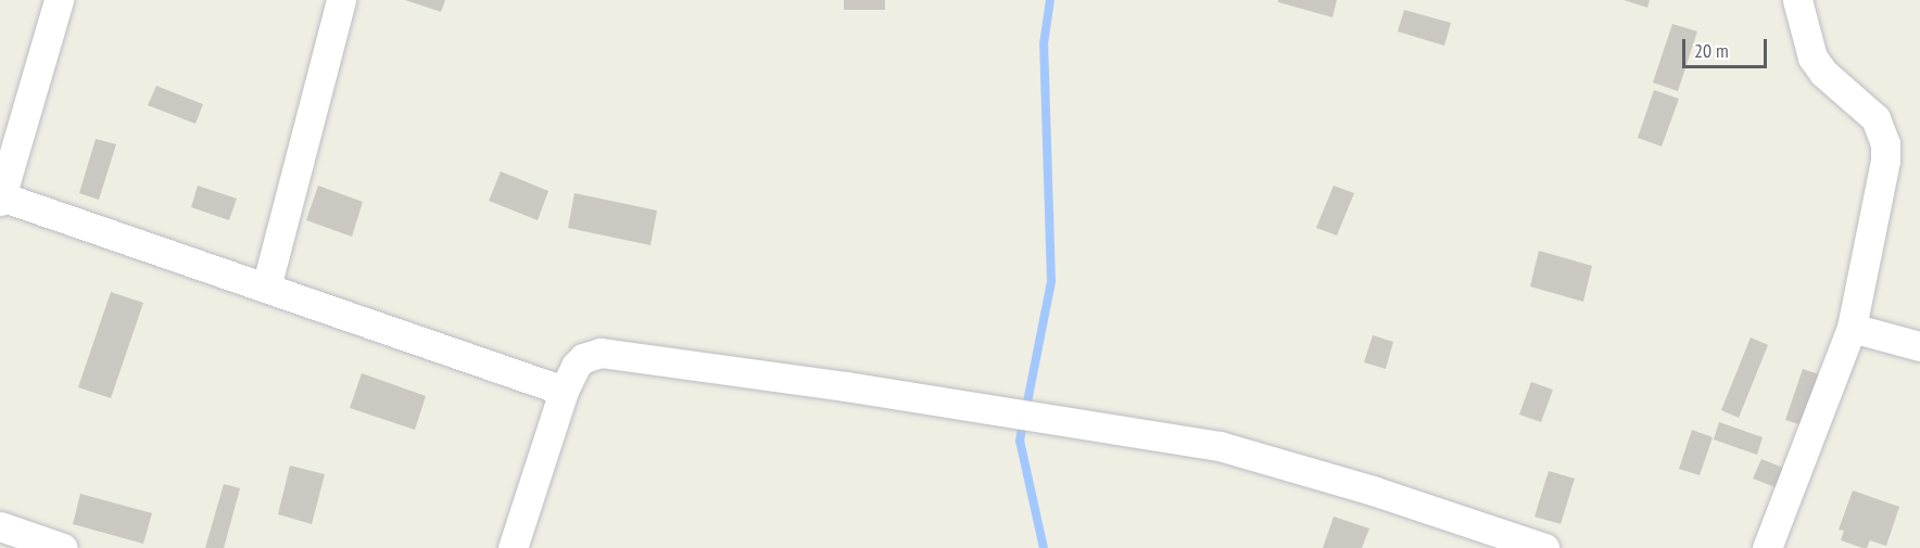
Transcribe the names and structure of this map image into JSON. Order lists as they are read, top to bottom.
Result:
{
  "scale_bar": "20 m"
}
